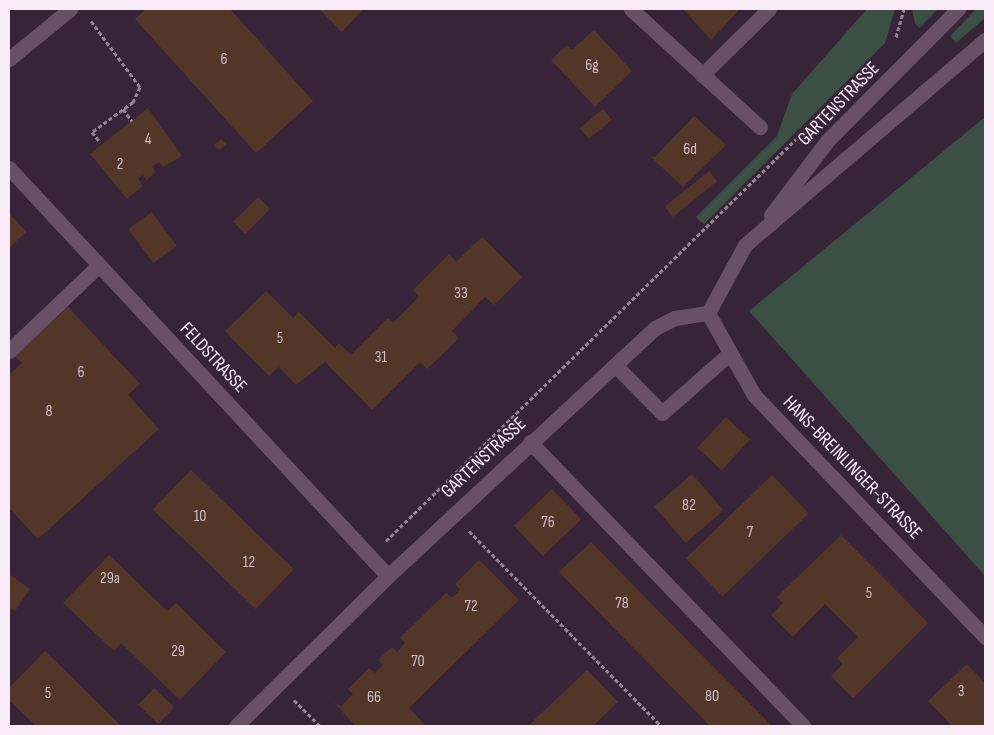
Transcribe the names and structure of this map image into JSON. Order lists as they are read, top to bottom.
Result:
{
  "streets": {
    "street": ["GARTENSTRASSE", "FELDSTRASSE", "HANS-BREINLINGER-STRASSE"]
  },
  "crossings": [
    ["GARTENSTRASSE", "FELDSTRASSE"],
    ["GARTENSTRASSE", "HANS-BREINLINGER-STRASSE"]
  ],
  "house_numbers": [
    "6",
    "6g",
    "4",
    "6d",
    "2",
    "33",
    "5",
    "31",
    "6",
    "8",
    "82",
    "10",
    "76",
    "7",
    "12",
    "29a",
    "5",
    "78",
    "72",
    "29",
    "70",
    "3",
    "5",
    "80",
    "66"
  ]
}
